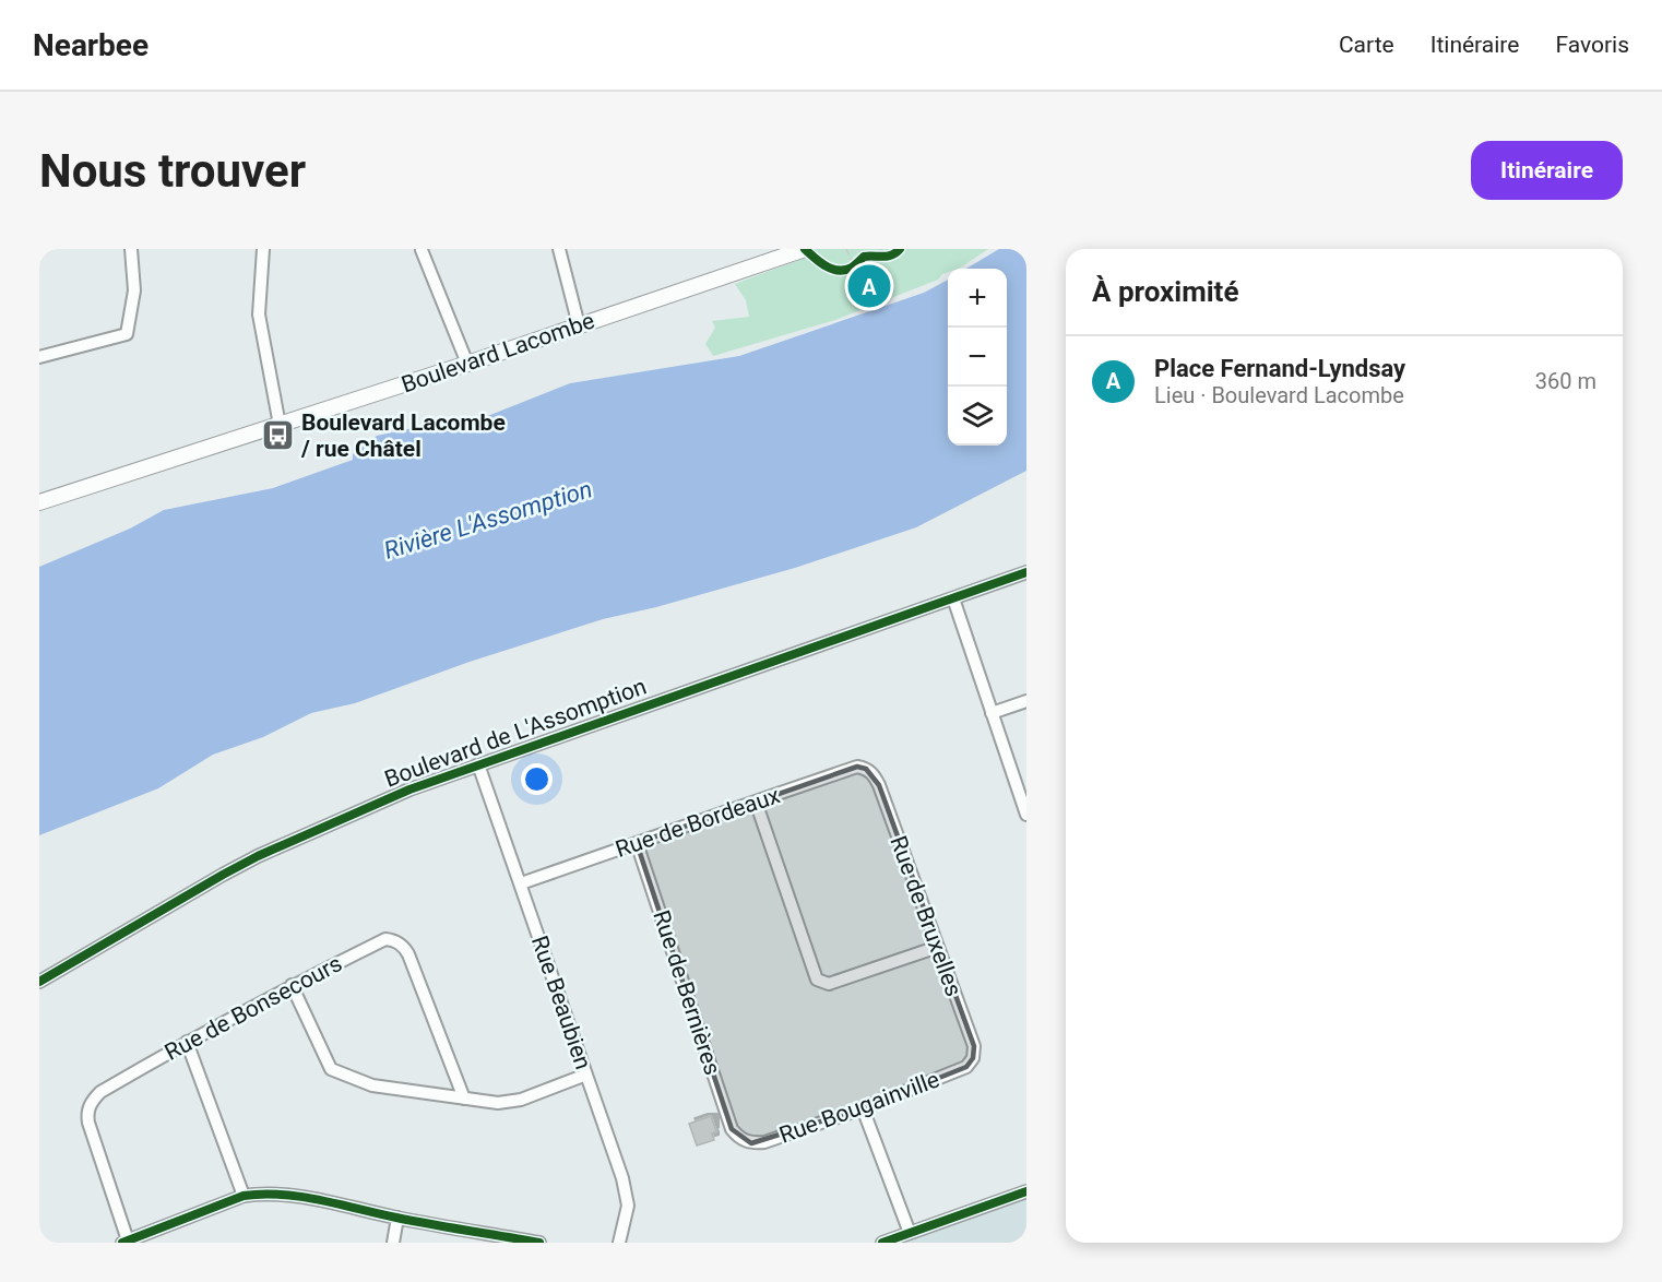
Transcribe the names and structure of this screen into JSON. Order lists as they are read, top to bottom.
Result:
{
  "streets": {
    "main road": ["Boulevard Lacombe"],
    "street": [
      "Boulevard de L'Assomption",
      "Rue de Bordeaux",
      "Rue de Bruxelles",
      "Rue de Bernières",
      "Rue Beaubien",
      "Rue de Bonsecours",
      "Rue Bougainville"
    ]
  },
  "crossings": [
    ["Boulevard de L'Assomption", "Rue Beaubien"],
    ["Rue de Bordeaux", "Rue de Bruxelles"],
    ["Rue de Bordeaux", "Rue de Bernières"],
    ["Rue de Bordeaux", "Rue Beaubien"],
    ["Rue de Bruxelles", "Rue Bougainville"],
    ["Rue de Bernières", "Rue Bougainville"]
  ],
  "water": ["Rivière L'Assomption"],
  "places": {
    "bus stop": ["Boulevard Lacombe / rue Châtel"]
  },
  "page": {
    "header": "Nearbee",
    "nav": ["Carte", "Itinéraire", "Favoris"],
    "buttons": "Itinéraire",
    "title": "Nous trouver",
    "heading": "À proximité",
    "pins": "A",
    "map_buttons": ["+", "−"],
    "list": [
      {
        "mark": "A",
        "name": "Place Fernand-Lyndsay",
        "note": "Lieu · Boulevard Lacombe",
        "value": "360 m"
      }
    ]
  }
}
